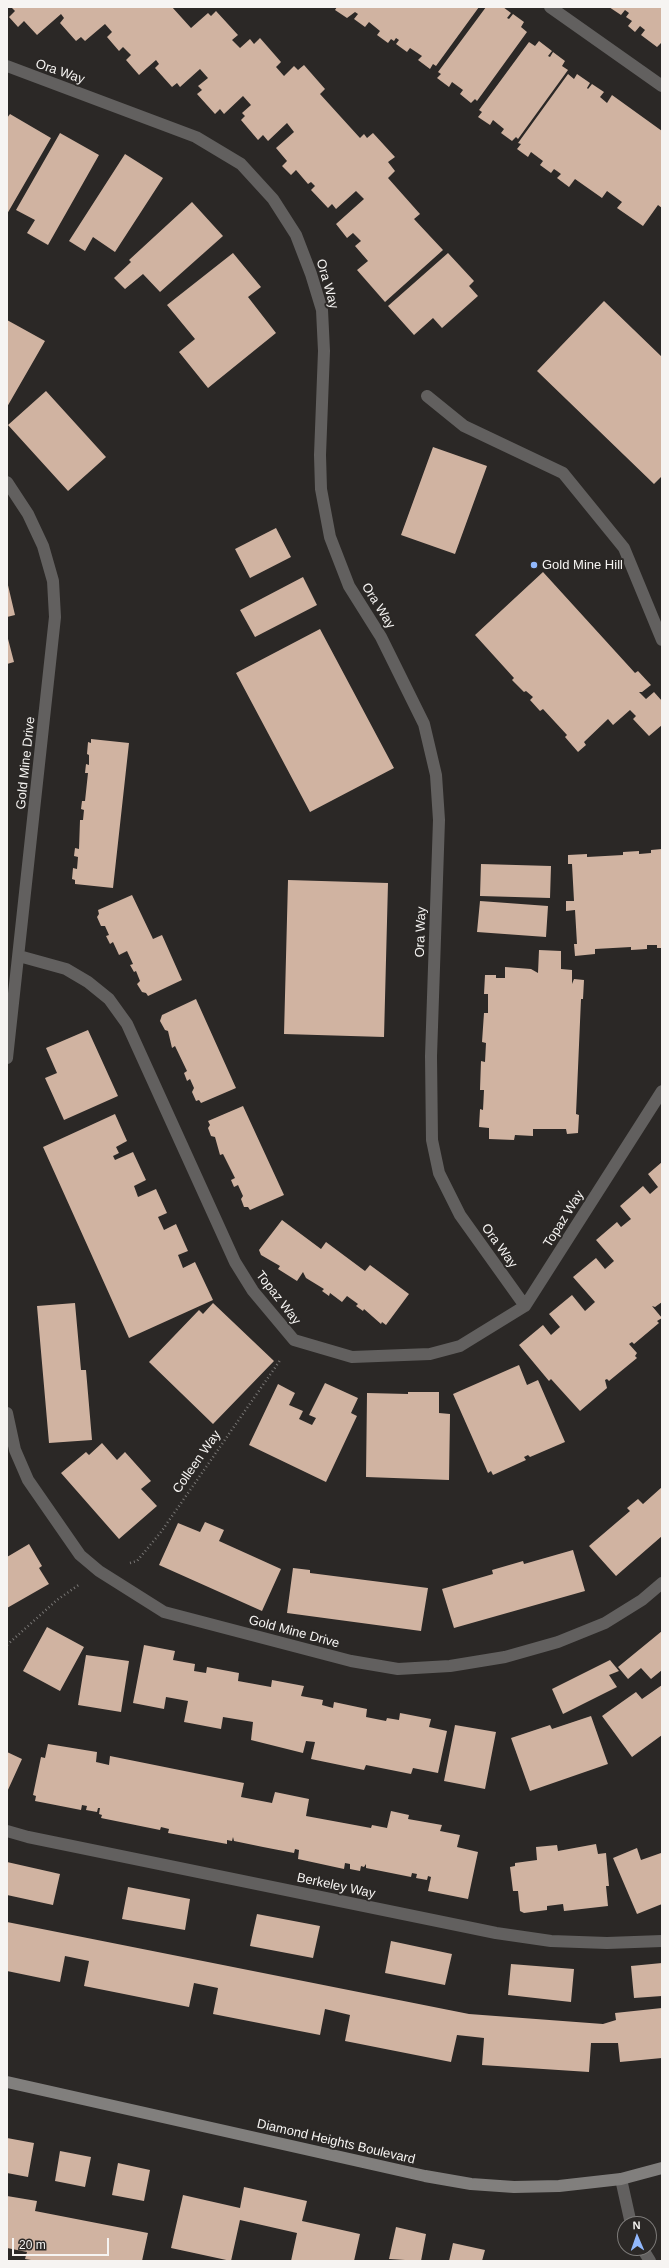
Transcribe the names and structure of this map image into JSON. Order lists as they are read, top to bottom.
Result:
{
  "streets": {
    "main road": ["Diamond Heights Boulevard"],
    "street": [
      "Ora Way",
      "Gold Mine Drive",
      "Topaz Way",
      "Berkeley Way"
    ],
    "path": ["Colleen Way"]
  },
  "crossings": [
    ["Ora Way", "Topaz Way"],
    ["Gold Mine Drive", "Topaz Way"],
    ["Gold Mine Drive", "Colleen Way"],
    ["Topaz Way", "Colleen Way"]
  ],
  "places": ["Gold Mine Hill"],
  "scale_bar": "20 m",
  "north": "top"
}
